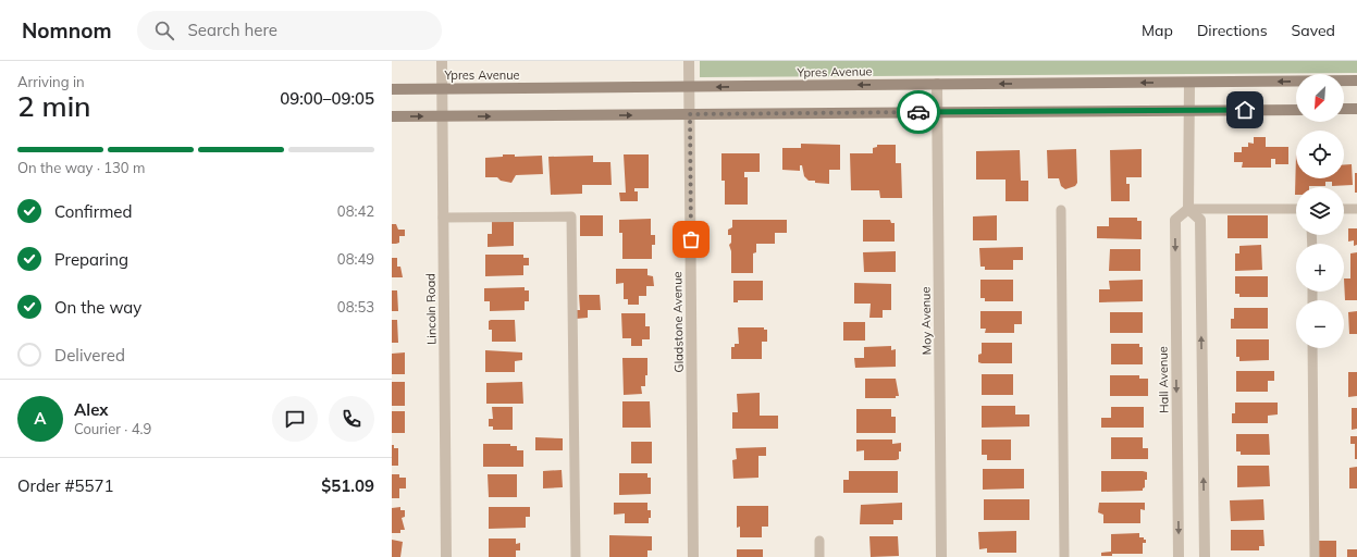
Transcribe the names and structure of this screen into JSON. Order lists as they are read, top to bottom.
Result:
{
  "streets": {
    "main road": ["Ypres Avenue"],
    "street": [
      "Lincoln Road",
      "Moy Avenue",
      "Gladstone Avenue",
      "Hall Avenue"
    ]
  },
  "crossings": [
    ["Ypres Avenue", "Lincoln Road"],
    ["Ypres Avenue", "Moy Avenue"],
    ["Ypres Avenue", "Gladstone Avenue"]
  ],
  "north": "bottom left",
  "page": {
    "header": "Nomnom",
    "search": "Search here",
    "nav": ["Map", "Directions", "Saved"],
    "heading": ["2 min", "Arriving in", "09:00–09:05"],
    "panel": [
      "Alex",
      "Courier · 4.9",
      "Order #5571",
      "$51.09"
    ],
    "map_buttons": ["+", "−"],
    "bar": "On the way · 130 m",
    "list": [
      ["Confirmed", "08:42"],
      ["Preparing", "08:49"],
      ["On the way", "08:53"],
      "Delivered"
    ],
    "round": "A"
  }
}
